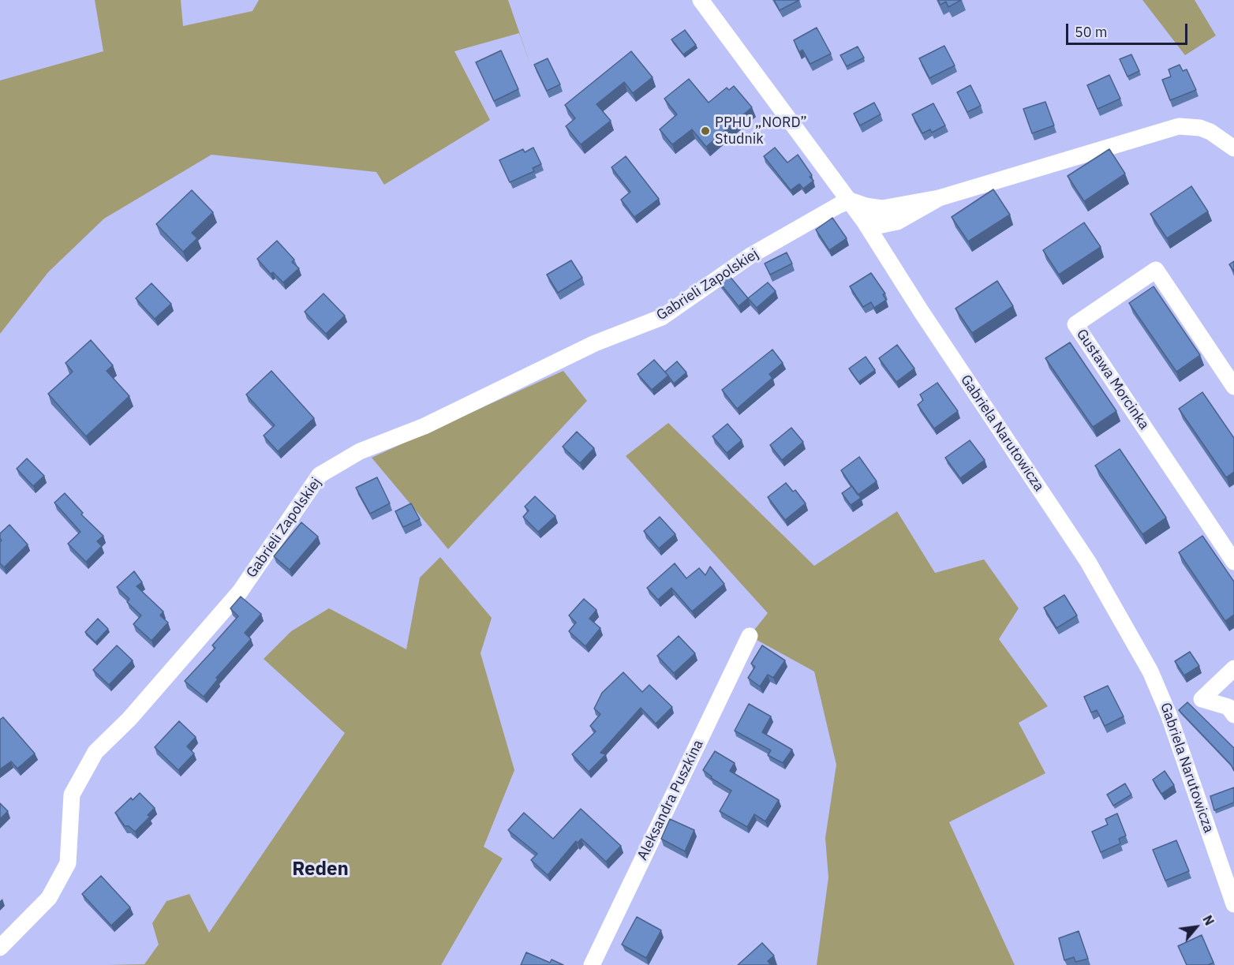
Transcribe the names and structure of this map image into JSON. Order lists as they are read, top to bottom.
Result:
{
  "streets": {
    "street": [
      "Gabrieli Zapolskiej",
      "Gustawa Morcinka",
      "Gabriela Narutowicza",
      "Aleksandra Puszkina"
    ]
  },
  "crossings": [
    ["Gabrieli Zapolskiej", "Gabriela Narutowicza"]
  ],
  "districts": ["Reden"],
  "places": ["PPHU „NORD” Studnik"],
  "scale_bar": "50 m",
  "north": "top right"
}
